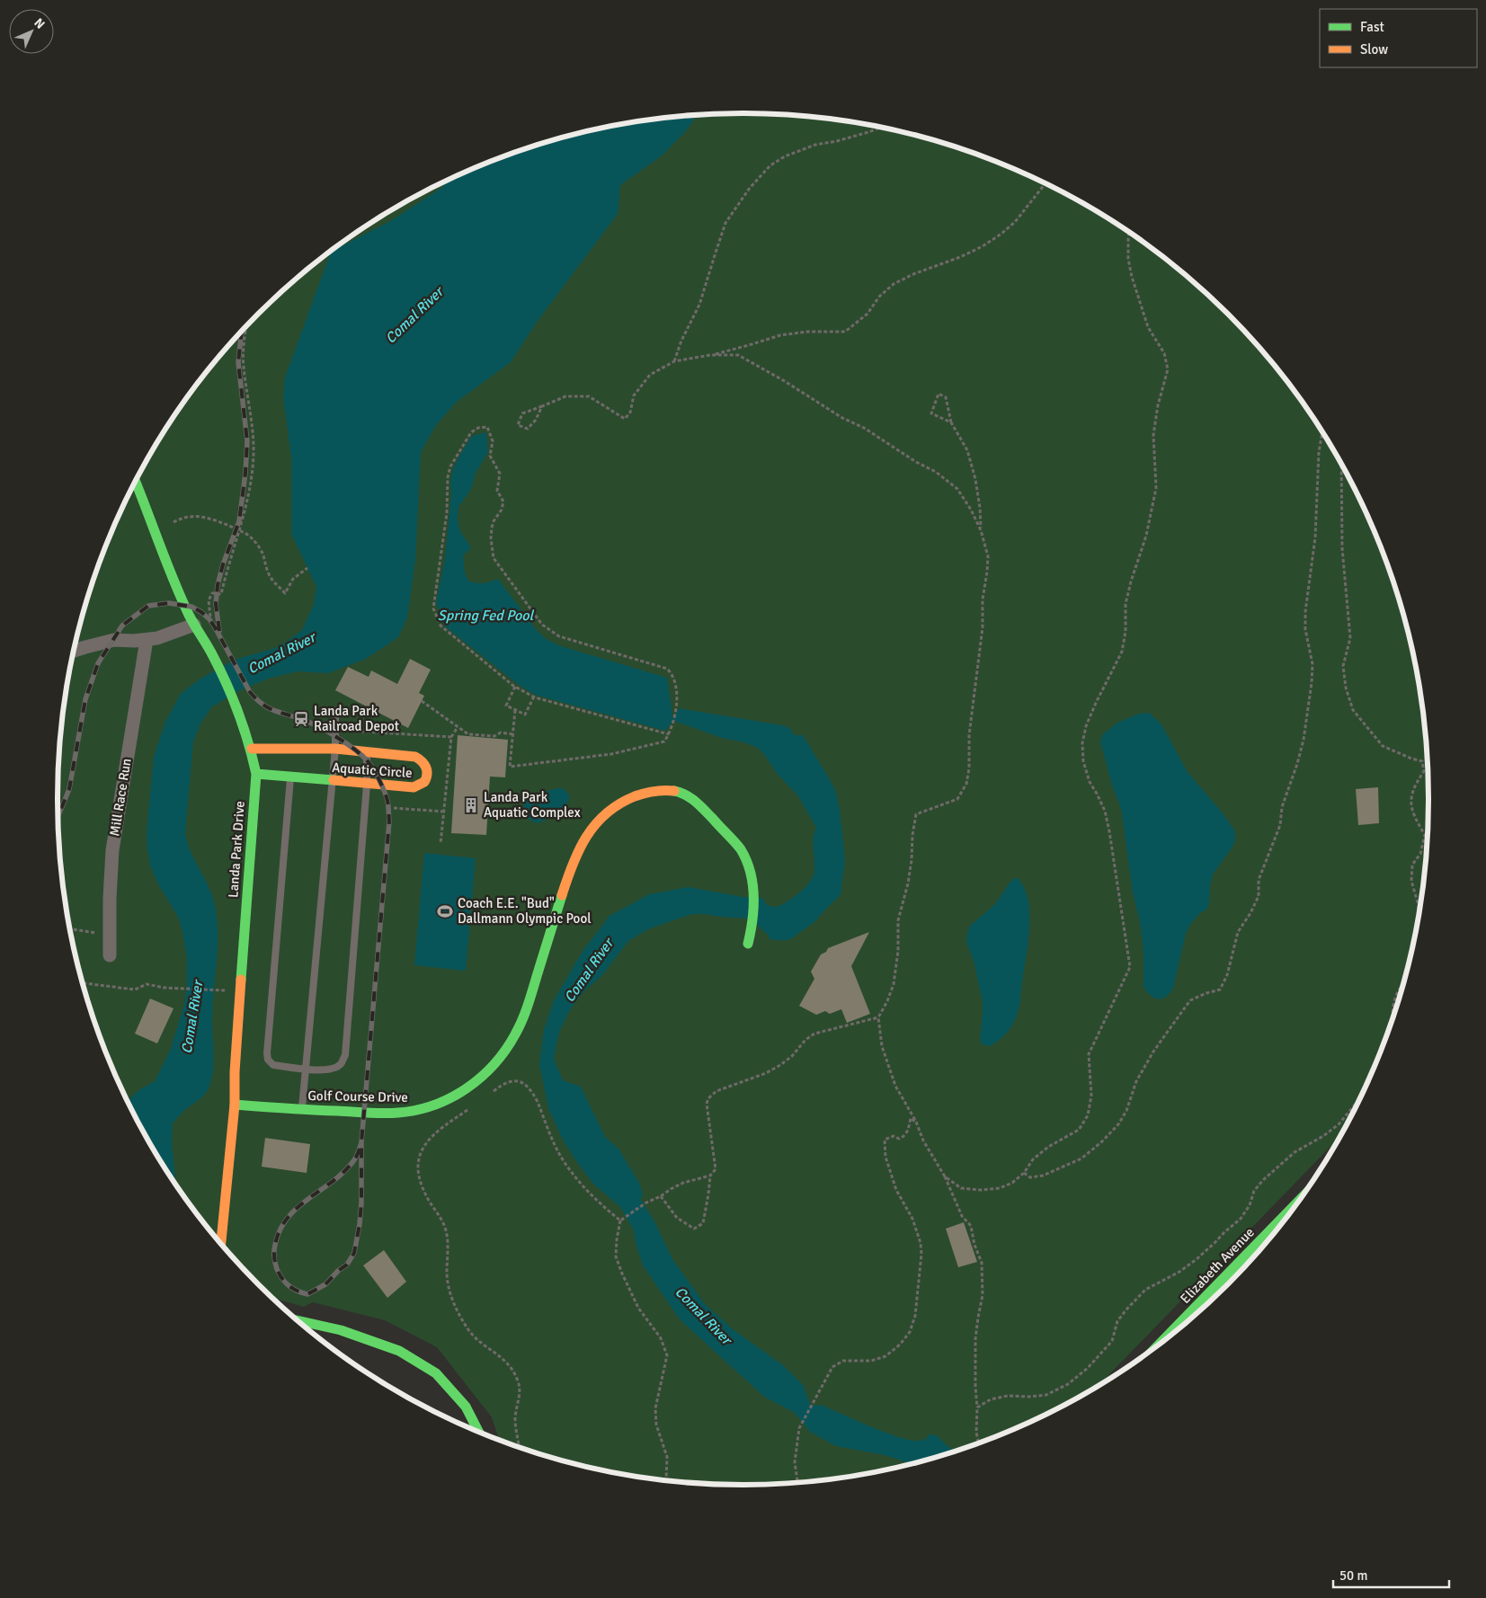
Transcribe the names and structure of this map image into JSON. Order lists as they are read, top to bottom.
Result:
{
  "streets": {
    "street": [
      "Aquatic Circle",
      "Mill Race Run",
      "Landa Park Drive",
      "Golf Course Drive",
      "Elizabeth Avenue"
    ]
  },
  "crossings": [
    ["Aquatic Circle", "Landa Park Drive"],
    ["Landa Park Drive", "Golf Course Drive"]
  ],
  "water": ["Comal River", "Spring Fed Pool"],
  "places": {
    "station": ["Landa Park Railroad Depot"],
    "building": ["Landa Park Aquatic Complex"],
    "sports": ["Coach E.E. \"Bud\" Dallmann Olympic Pool"]
  },
  "legend": ["Fast", "Slow"],
  "scale_bar": "50 m",
  "north": "top right"
}
